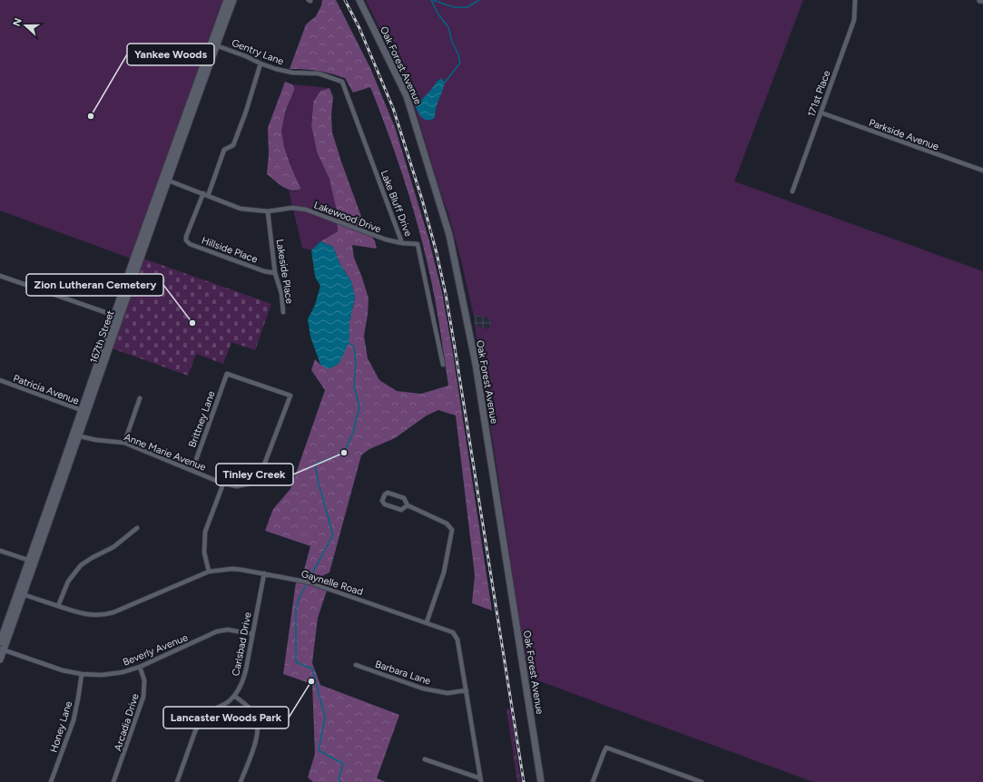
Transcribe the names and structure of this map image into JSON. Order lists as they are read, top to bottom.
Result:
{
  "streets": {
    "street": [
      "Gentry Lane",
      "Oak Forest Avenue",
      "171st Place",
      "Parkside Avenue",
      "Lake Bluff Drive",
      "Lakewood Drive",
      "Hillside Place",
      "Lakeside Place",
      "167th Street",
      "Patricia Avenue",
      "Brittney Lane",
      "Anne Marie Avenue",
      "Gaynelle Road",
      "Carlsbad Drive",
      "Beverly Avenue",
      "Barbara Lane",
      "Arcadia Drive",
      "Honey Lane"
    ]
  },
  "crossings": [
    ["Gentry Lane", "Lake Bluff Drive"],
    ["Gentry Lane", "167th Street"],
    ["171st Place", "Parkside Avenue"],
    ["Lake Bluff Drive", "Lakewood Drive"],
    ["Lakewood Drive", "Hillside Place"],
    ["Lakewood Drive", "Lakeside Place"],
    ["Lakewood Drive", "167th Street"],
    ["Hillside Place", "Lakeside Place"],
    ["167th Street", "Patricia Avenue"],
    ["167th Street", "Anne Marie Avenue"],
    ["167th Street", "Gaynelle Road"],
    ["167th Street", "Beverly Avenue"],
    ["Brittney Lane", "Anne Marie Avenue"],
    ["Gaynelle Road", "Carlsbad Drive"],
    ["Gaynelle Road", "Barbara Lane"],
    ["Carlsbad Drive", "Beverly Avenue"],
    ["Beverly Avenue", "Arcadia Drive"],
    ["Beverly Avenue", "Honey Lane"]
  ],
  "places": [
    "Yankee Woods",
    "Zion Lutheran Cemetery",
    "Tinley Creek",
    "Lancaster Woods Park"
  ],
  "north": "left"
}
